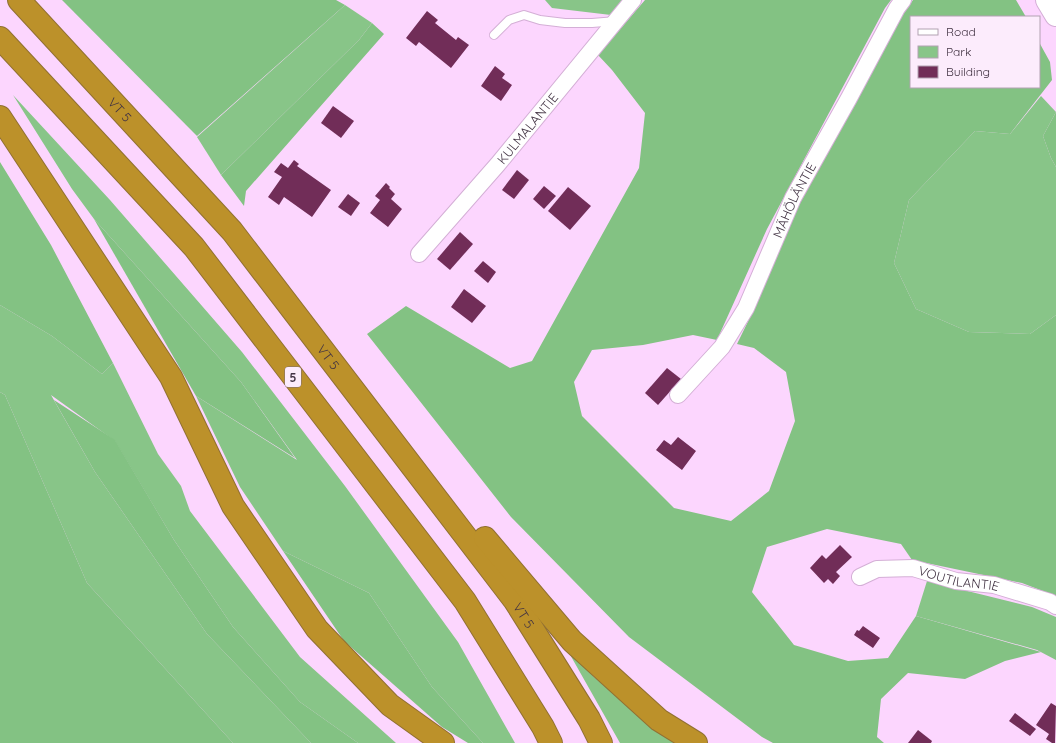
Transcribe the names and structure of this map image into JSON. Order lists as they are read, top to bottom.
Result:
{
  "streets": {
    "highway": ["VT 5", "5"],
    "street": ["KULMALANTIE", "MÄHÖLÄNTIE", "VOUTILANTIE"]
  },
  "legend": ["Road", "Park", "Building"]
}
